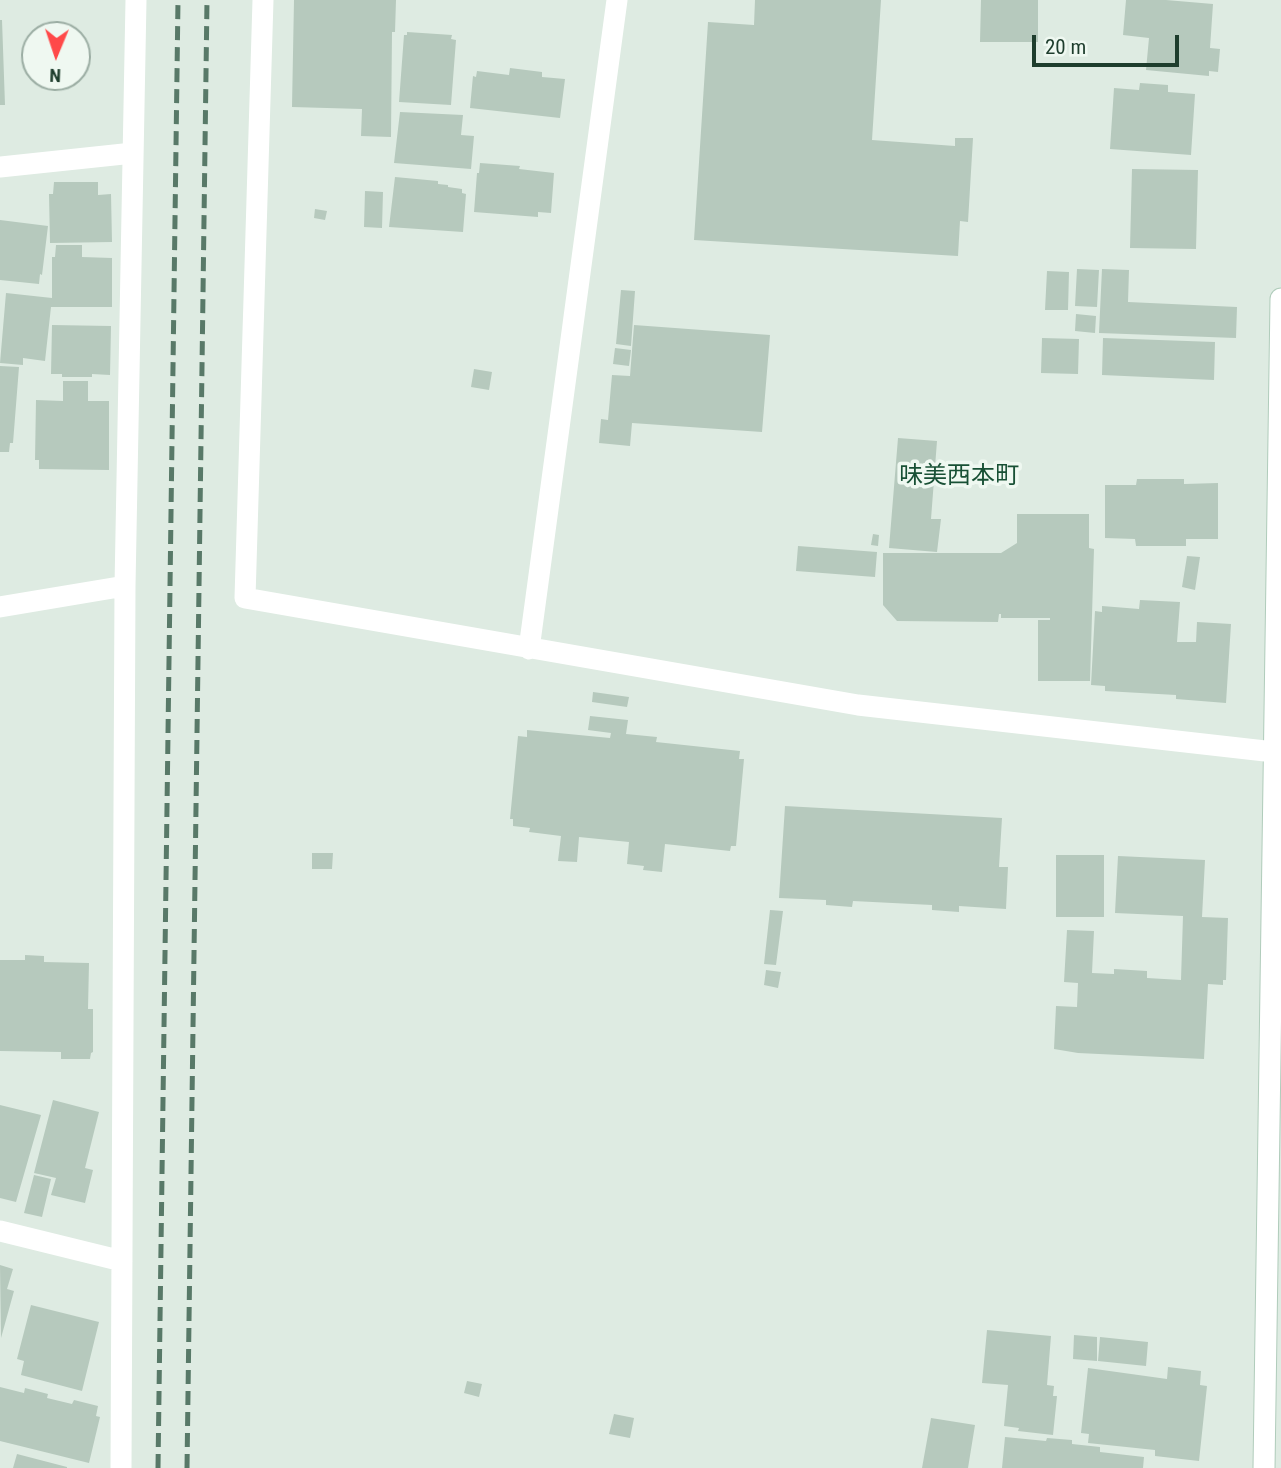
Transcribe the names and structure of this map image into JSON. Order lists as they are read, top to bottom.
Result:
{
  "districts": ["味美西本町"],
  "scale_bar": "20 m",
  "north": "bottom"
}
